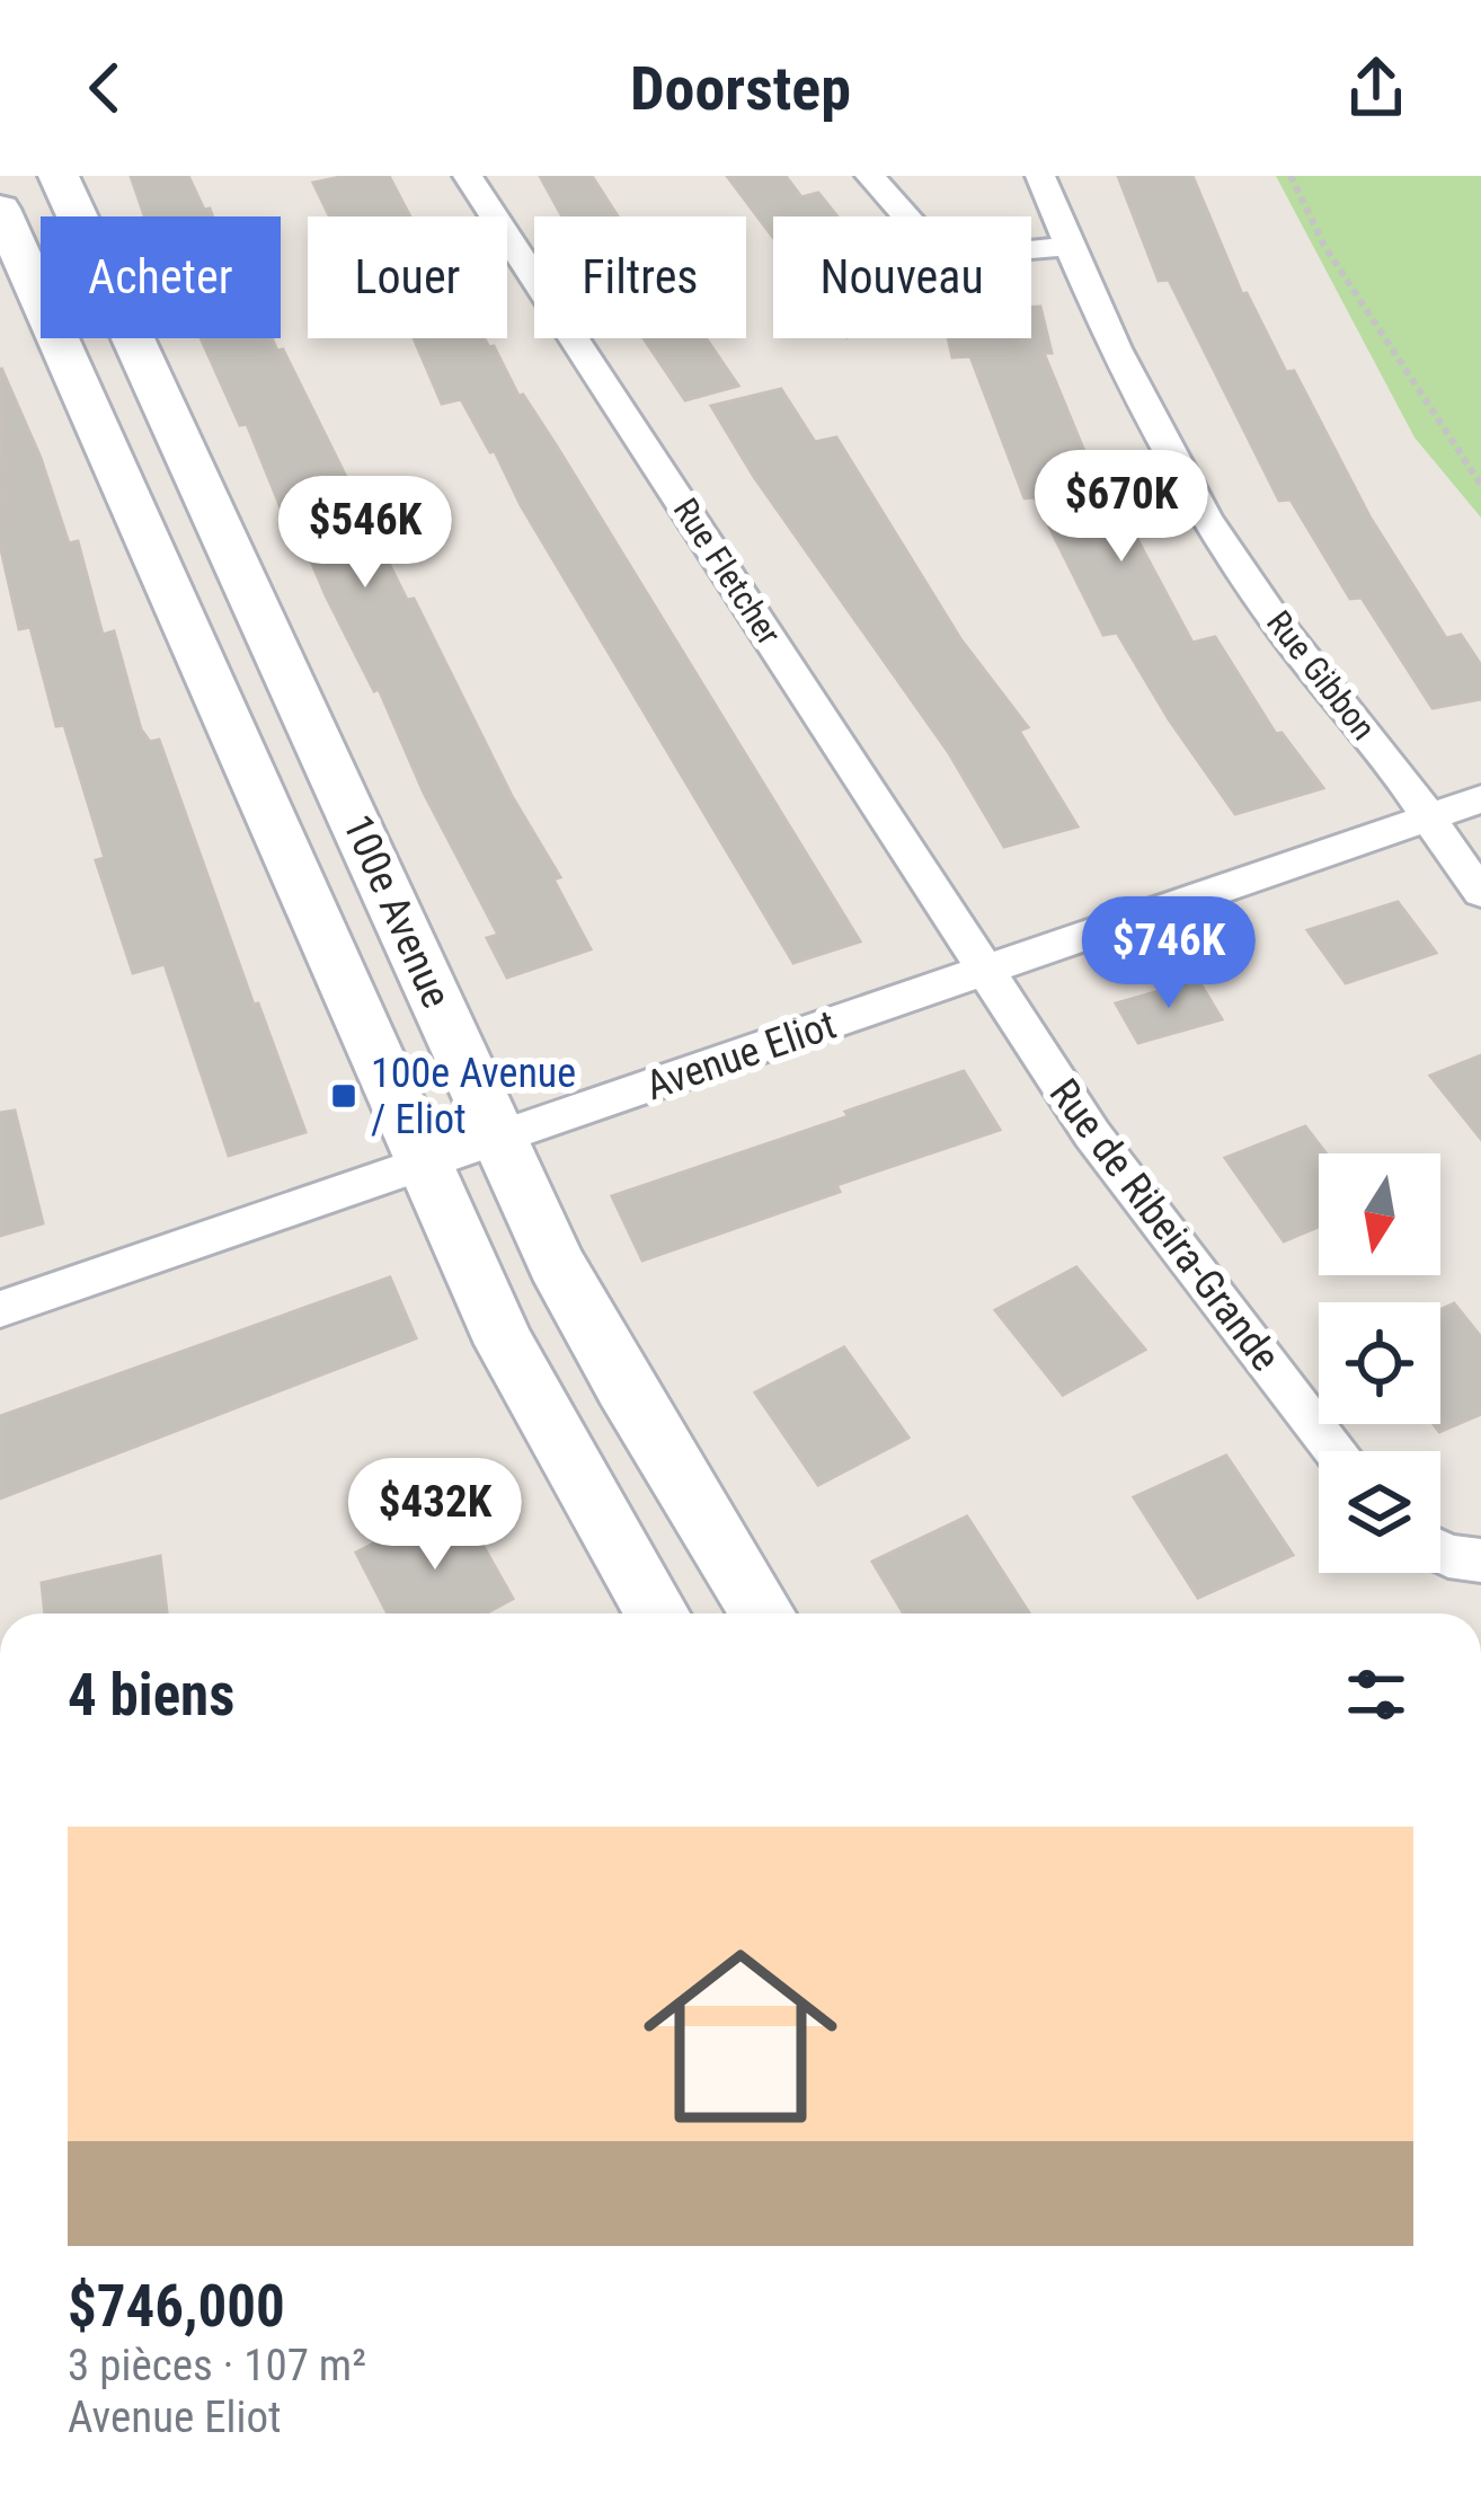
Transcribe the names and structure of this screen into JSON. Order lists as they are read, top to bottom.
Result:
{
  "streets": {
    "street": [
      "Rue Fletcher",
      "Rue Gibbon",
      "100e Avenue",
      "Avenue Eliot",
      "Rue de Ribeira-Grande"
    ]
  },
  "crossings": [
    ["Rue Fletcher", "Avenue Eliot"],
    ["Rue Fletcher", "Rue de Ribeira-Grande"],
    ["Rue Gibbon", "Avenue Eliot"],
    ["100e Avenue", "Avenue Eliot"],
    ["Avenue Eliot", "Rue de Ribeira-Grande"]
  ],
  "places": {
    "transit": ["100e Avenue / Eliot"]
  },
  "north": "bottom",
  "page": {
    "header": "Doorstep",
    "chip": [
      "Acheter",
      "Louer",
      "Filtres",
      "Nouveau"
    ],
    "price": [
      "$670K",
      "$546K",
      "$746K",
      "$432K"
    ],
    "heading": "4 biens",
    "list": [
      {
        "name": "$746,000",
        "note": "3 pièces · 107 m² · Avenue Eliot"
      }
    ]
  }
}
